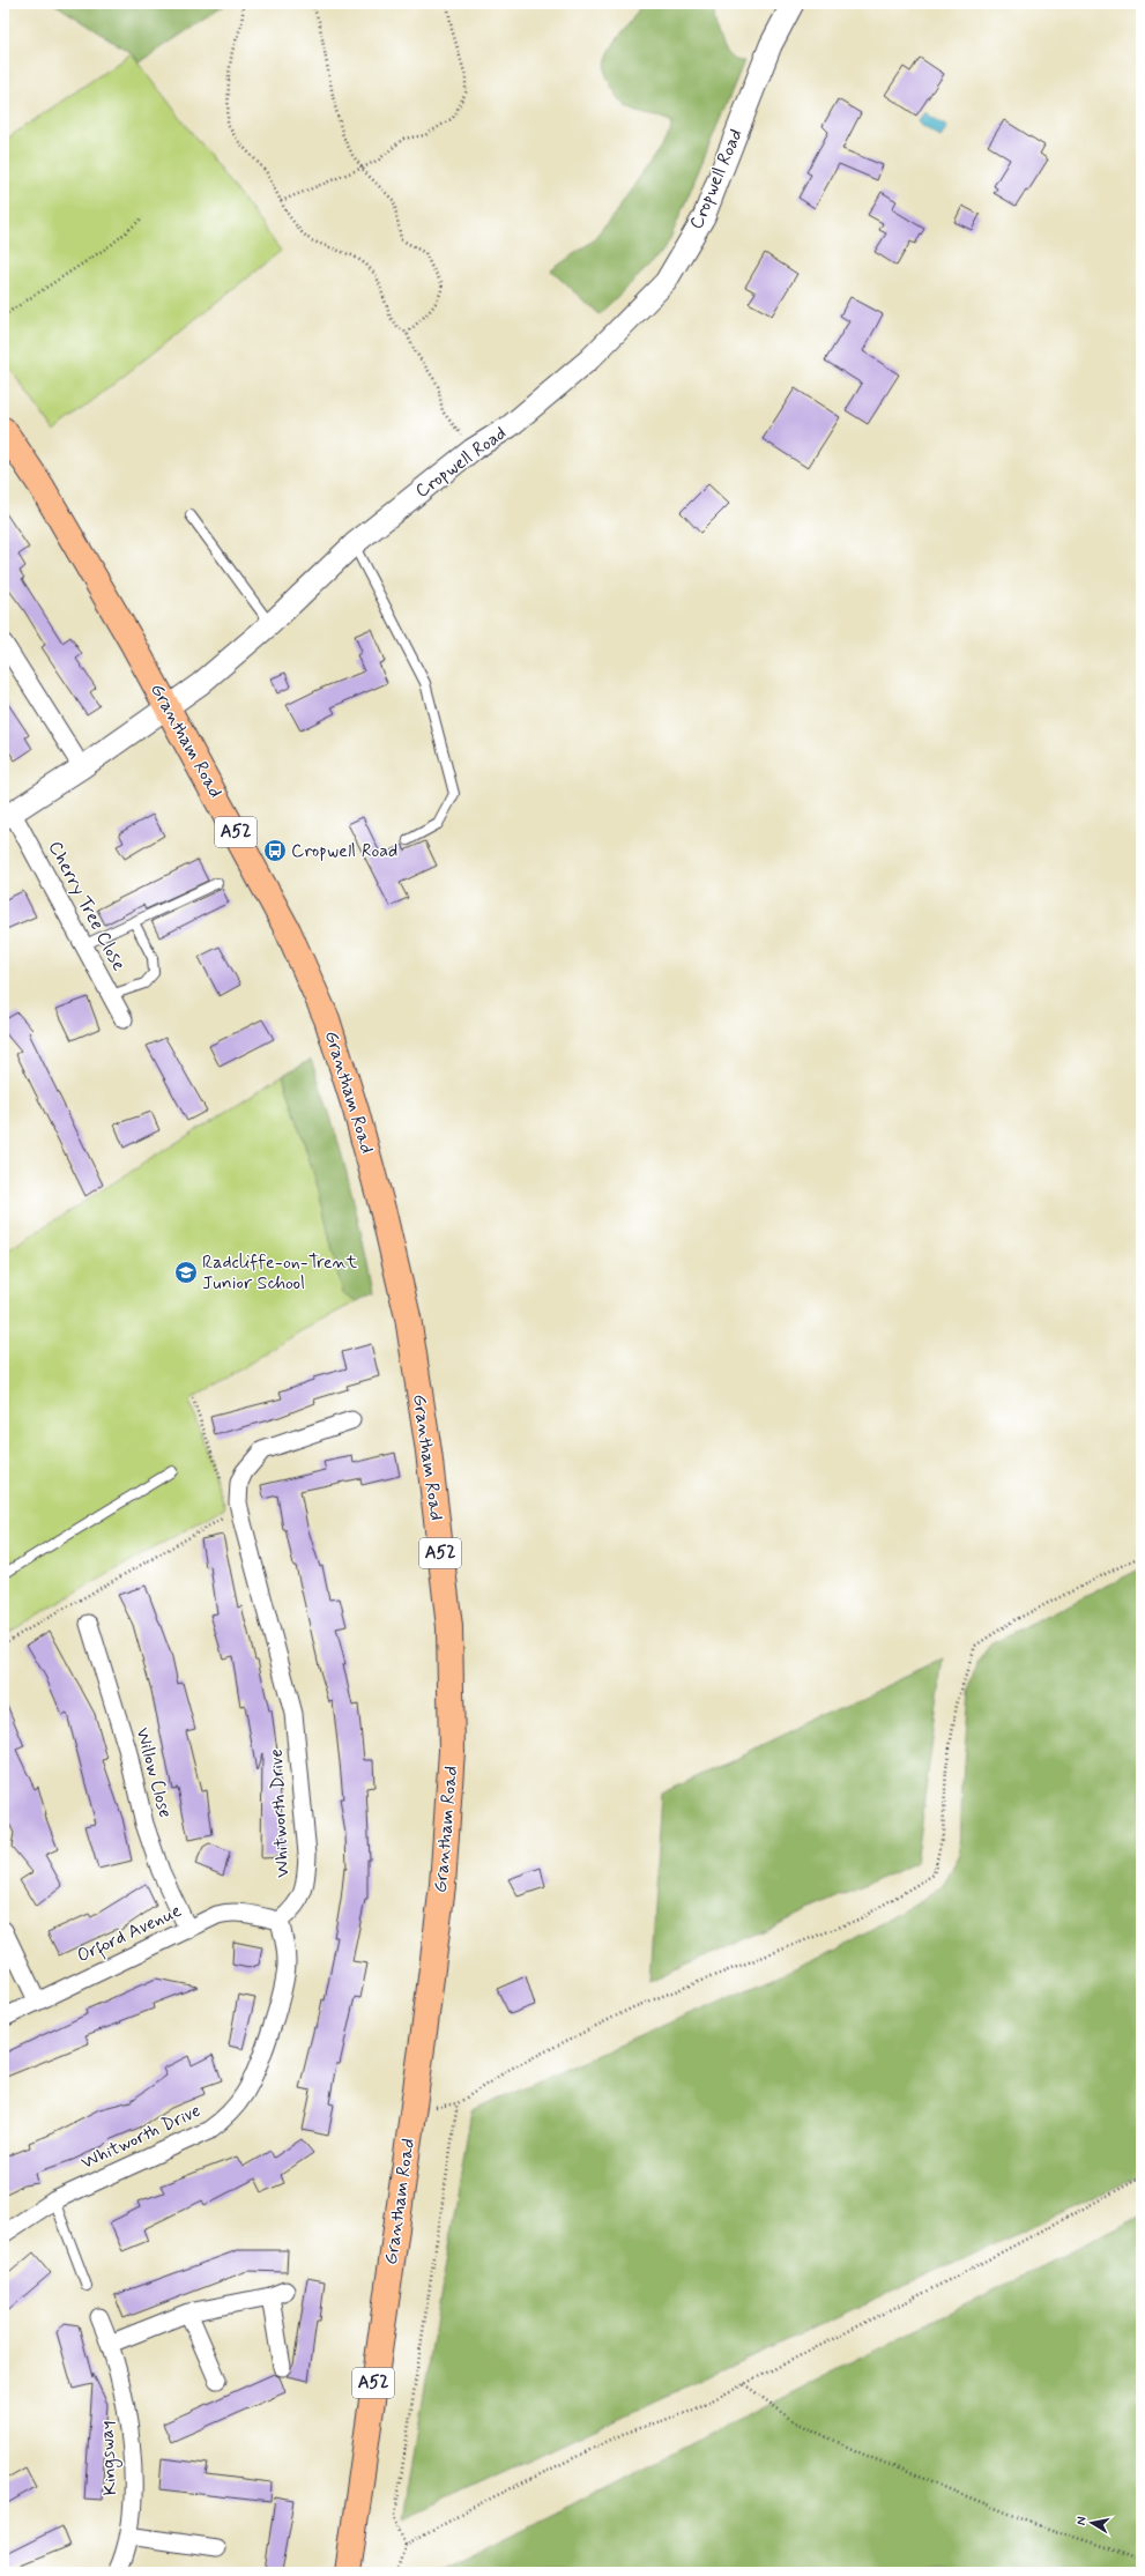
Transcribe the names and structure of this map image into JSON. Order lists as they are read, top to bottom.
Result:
{
  "streets": {
    "highway": ["Grantham Road", "A52"],
    "street": [
      "Cropwell Road",
      "Cherry Tree Close",
      "Willow Close",
      "Whitworth Drive",
      "Orford Avenue",
      "Kingsway"
    ]
  },
  "crossings": [
    ["Cropwell Road", "Grantham Road"],
    ["Cropwell Road", "Cherry Tree Close"],
    ["Willow Close", "Orford Avenue"],
    ["Whitworth Drive", "Orford Avenue"]
  ],
  "places": {
    "bus stop": ["Cropwell Road"],
    "school or university": ["Radcliffe-on-Trent Junior School"]
  },
  "north": "left"
}
